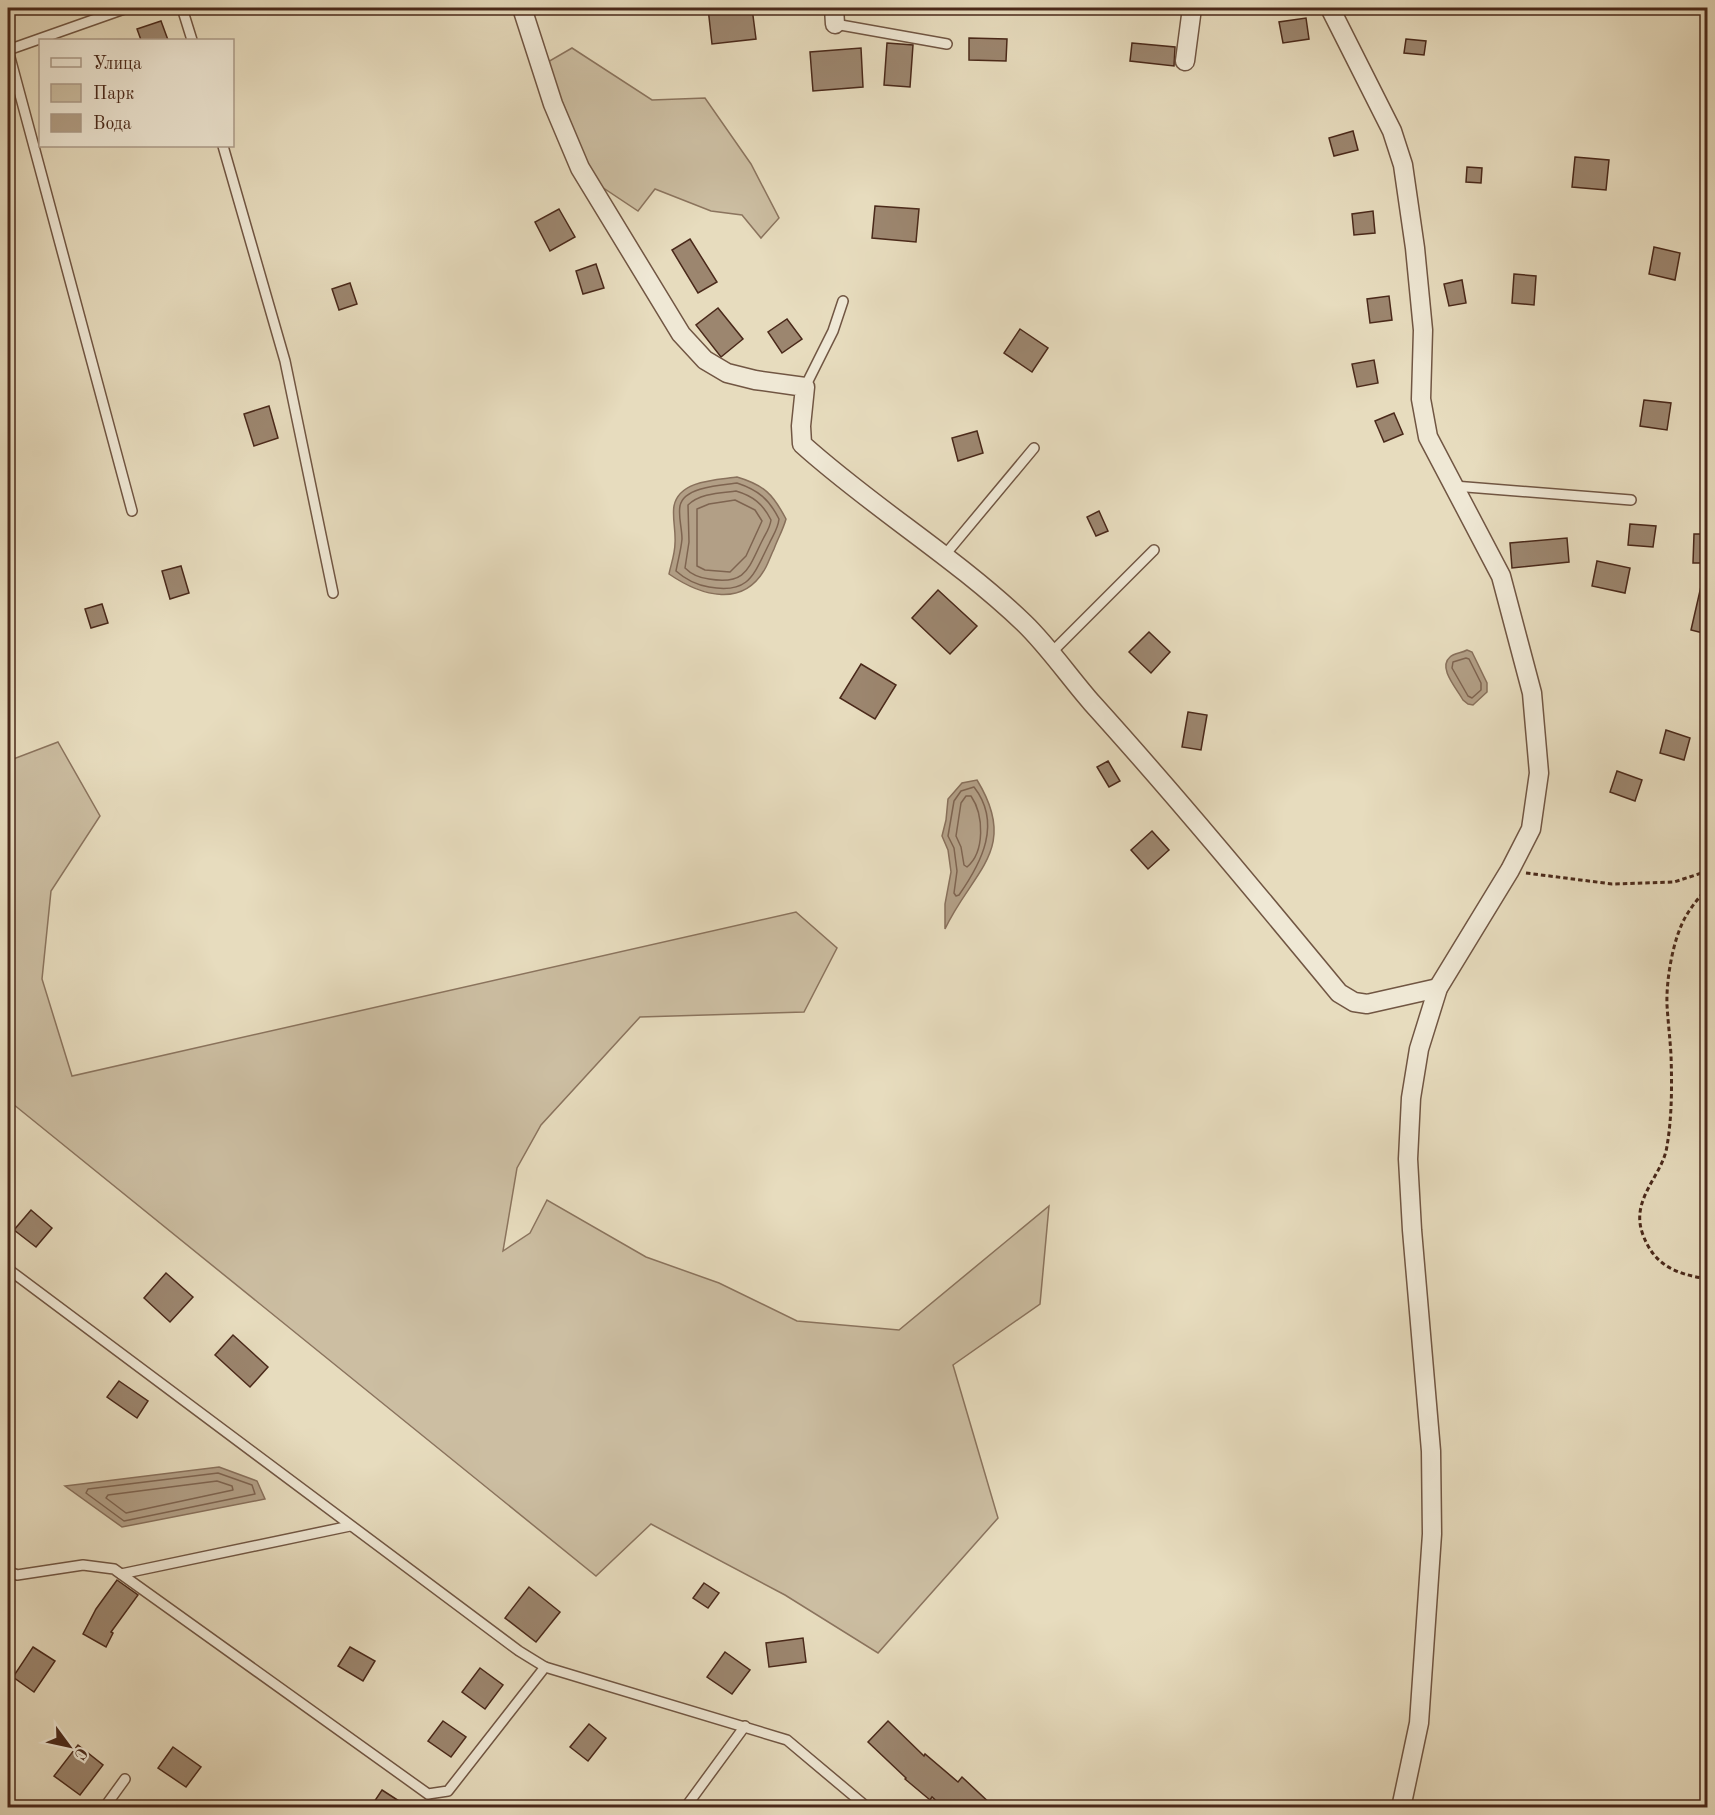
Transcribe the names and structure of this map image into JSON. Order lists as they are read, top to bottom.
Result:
{
  "legend": ["Улица", "Парк", "Вода"],
  "north": "bottom right"
}
